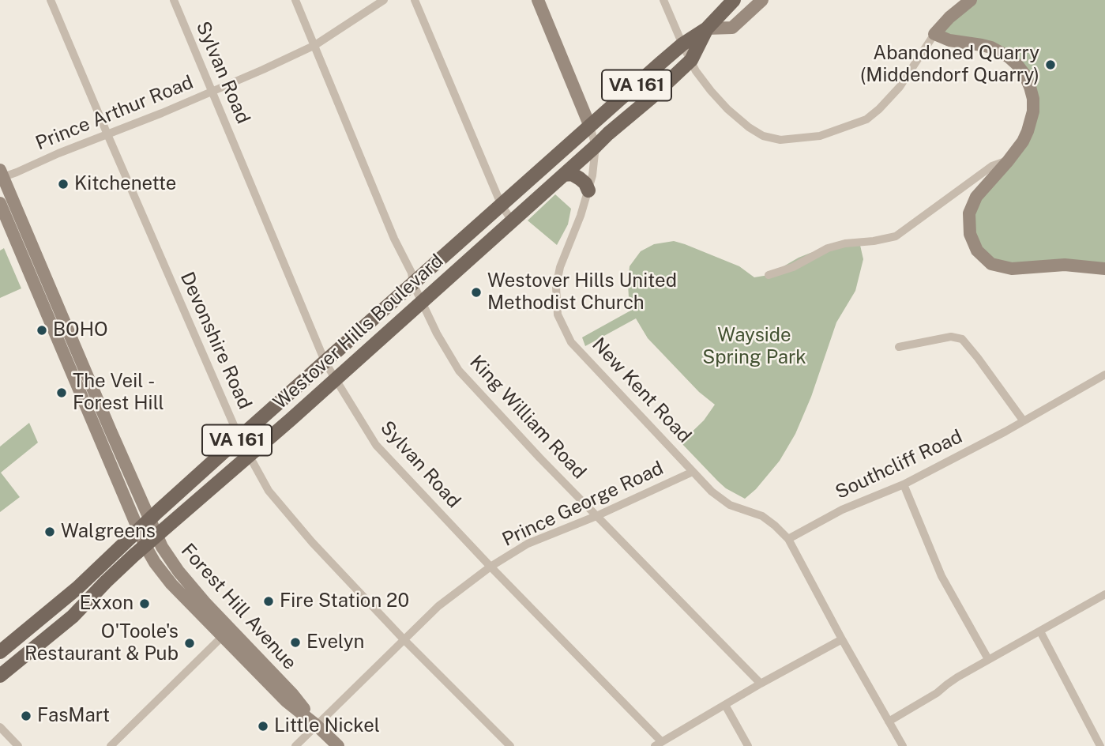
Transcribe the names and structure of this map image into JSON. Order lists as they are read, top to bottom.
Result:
{
  "streets": {
    "main road": [
      "VA 161",
      "Westover Hills Boulevard",
      "New Kent Road",
      "Forest Hill Avenue"
    ],
    "street": [
      "Sylvan Road",
      "Prince Arthur Road",
      "Devonshire Road",
      "King William Road",
      "Southcliff Road",
      "Prince George Road"
    ]
  },
  "crossings": [
    ["Sylvan Road", "Prince Arthur Road"],
    ["Sylvan Road", "Westover Hills Boulevard"],
    ["Sylvan Road", "Prince George Road"],
    ["Prince Arthur Road", "Devonshire Road"],
    ["Prince Arthur Road", "King William Road"],
    ["Prince Arthur Road", "Forest Hill Avenue"],
    ["Westover Hills Boulevard", "Devonshire Road"],
    ["Westover Hills Boulevard", "New Kent Road"],
    ["Westover Hills Boulevard", "King William Road"],
    ["Westover Hills Boulevard", "Forest Hill Avenue"],
    ["Devonshire Road", "Prince George Road"],
    ["New Kent Road", "Southcliff Road"],
    ["New Kent Road", "Prince George Road"],
    ["King William Road", "Prince George Road"],
    ["Prince George Road", "Forest Hill Avenue"]
  ],
  "parks": ["Wayside Spring Park"],
  "places": [
    "Abandoned Quarry (Middendorf Quarry)",
    "Kitchenette",
    "Westover Hills United Methodist Church",
    "BOHO",
    "The Veil - Forest Hill",
    "Walgreens",
    "Fire Station 20",
    "Exxon",
    "Evelyn",
    "O'Toole's Restaurant & Pub",
    "FasMart",
    "Little Nickel"
  ]
}
